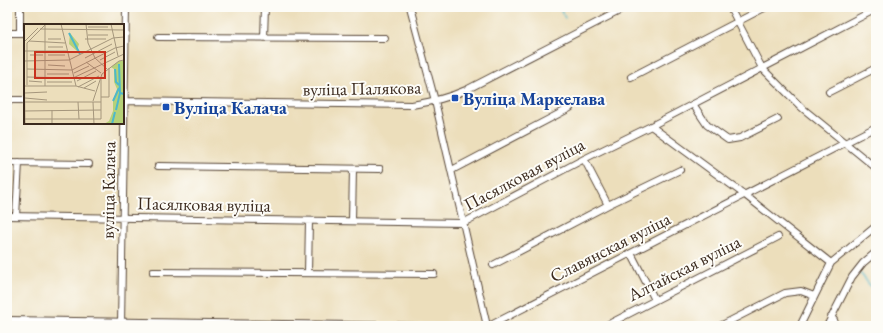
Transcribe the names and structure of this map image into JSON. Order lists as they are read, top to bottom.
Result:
{
  "streets": {
    "street": [
      "вуліца Палякова",
      "Пасялковая вуліца",
      "вуліца Калача",
      "Славянская вуліца",
      "Алтайская вуліца"
    ]
  },
  "crossings": [
    ["вуліца Палякова", "вуліца Калача"],
    ["Пасялковая вуліца", "вуліца Калача"]
  ],
  "places": {
    "transit": ["Вуліца Маркелава", "Вуліца Калача"]
  }
}
